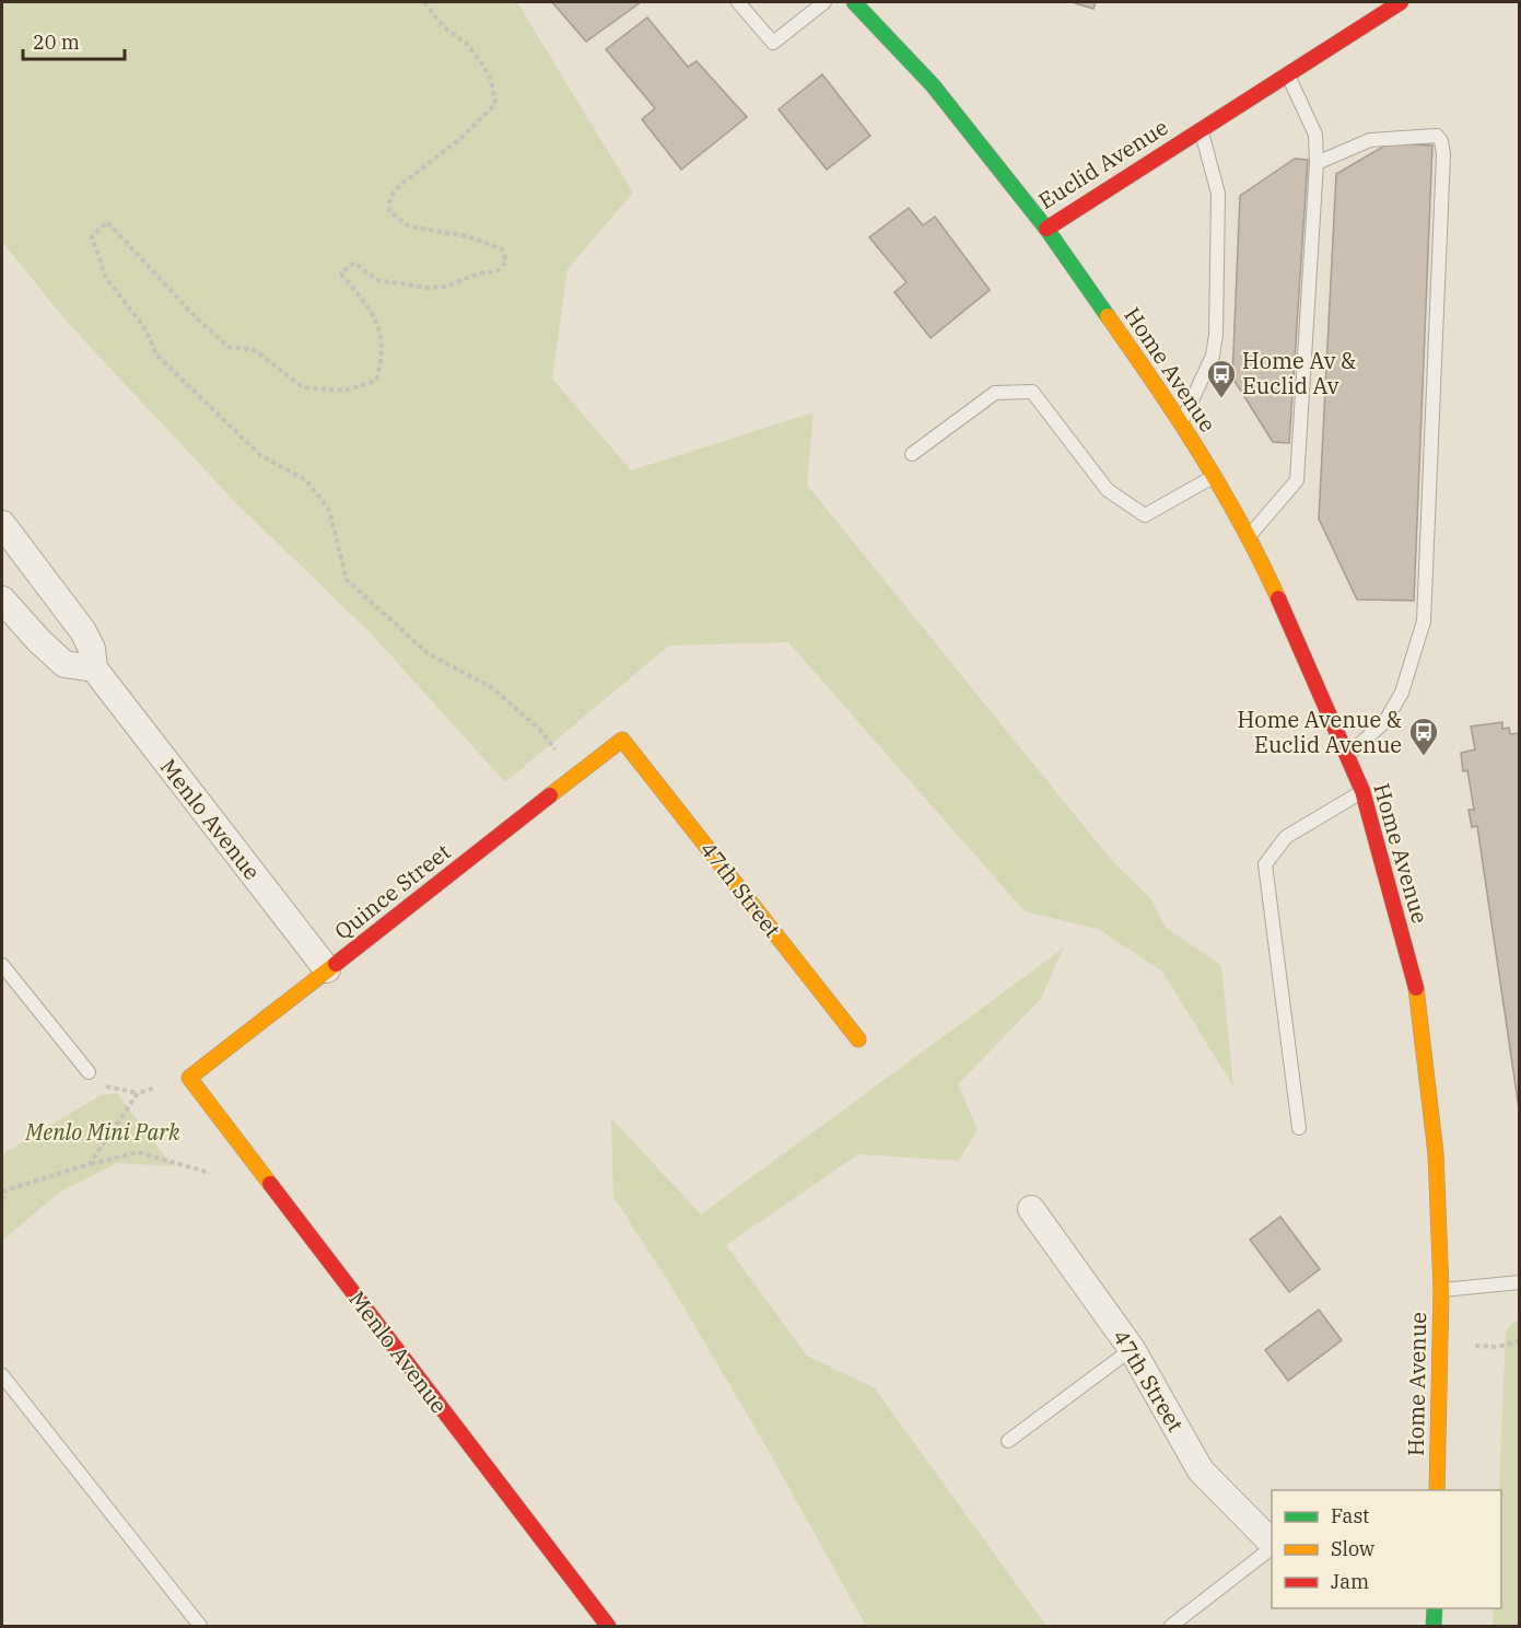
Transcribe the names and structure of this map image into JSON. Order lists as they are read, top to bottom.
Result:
{
  "streets": {
    "main road": [
      "Euclid Avenue",
      "Home Avenue",
      "Menlo Avenue",
      "47th Street",
      "Quince Street"
    ]
  },
  "crossings": [
    ["Euclid Avenue", "Home Avenue"],
    ["Menlo Avenue", "Quince Street"],
    ["47th Street", "Quince Street"]
  ],
  "parks": ["Menlo Mini Park"],
  "places": {
    "bus stop": ["Home Av & Euclid Av", "Home Avenue & Euclid Avenue"]
  },
  "legend": ["Fast", "Slow", "Jam"],
  "scale_bar": "20 m"
}
